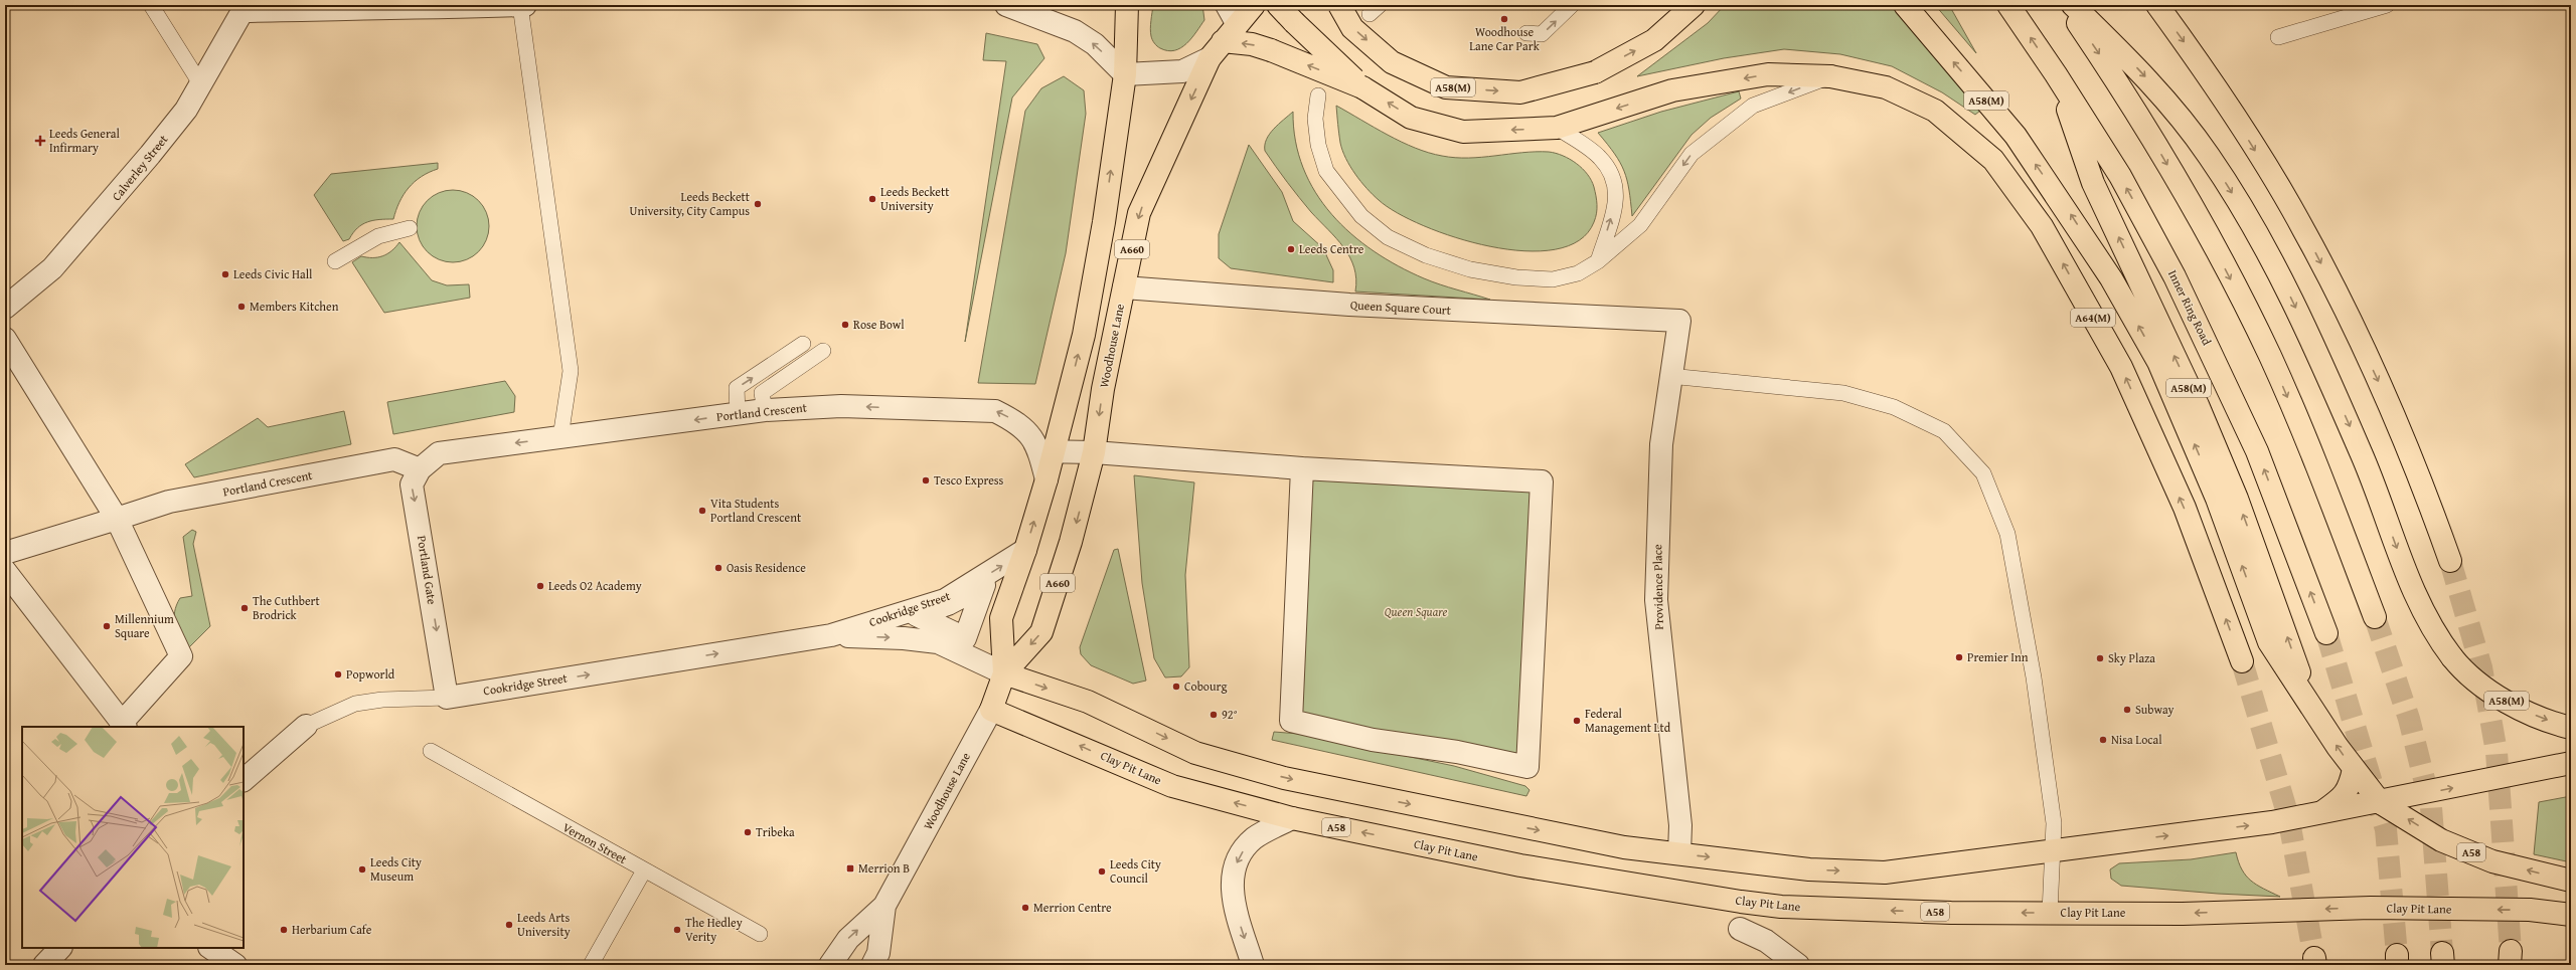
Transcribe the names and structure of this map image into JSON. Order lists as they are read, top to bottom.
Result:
{
  "streets": {
    "highway": [
      "A58(M)",
      "A660",
      "Inner Ring Road",
      "A64(M)",
      "Woodhouse Lane",
      "Clay Pit Lane",
      "A58"
    ],
    "street": [
      "Calverley Street",
      "Queen Square Court",
      "Portland Crescent",
      "Portland Gate",
      "Providence Place",
      "Cookridge Street"
    ],
    "lane": ["Vernon Street"]
  },
  "crossings": [
    ["A58(M)", "Inner Ring Road"],
    ["A58(M)", "A58"],
    ["A660", "Woodhouse Lane"],
    ["Queen Square Court", "Woodhouse Lane"],
    ["Queen Square Court", "Providence Place"],
    ["Woodhouse Lane", "Portland Crescent"],
    ["Woodhouse Lane", "Cookridge Street"],
    ["Woodhouse Lane", "Clay Pit Lane"],
    ["Portland Crescent", "Portland Gate"],
    ["Portland Gate", "Cookridge Street"]
  ],
  "one_way": ["Portland Crescent", "Portland Gate", "Cookridge Street"],
  "parks": ["Queen Square"],
  "places": {
    "other": [
      "Woodhouse Lane Car Park",
      "Leeds Beckett University",
      "Leeds Beckett University, City Campus",
      "Leeds Centre",
      "Leeds Civic Hall",
      "Members Kitchen",
      "Rose Bowl",
      "Tesco Express",
      "Vita Students Portland Crescent",
      "Oasis Residence",
      "Leeds O2 Academy",
      "The Cuthbert Brodrick",
      "Millennium Square",
      "Premier Inn",
      "Sky Plaza",
      "Popworld",
      "Cobourg",
      "Subway",
      "92°",
      "Federal Management Ltd",
      "Nisa Local",
      "Tribeka",
      "Leeds City Museum",
      "Leeds City Council",
      "Merrion Centre",
      "Leeds Arts University",
      "Herbarium Cafe",
      "The Hedley Verity"
    ],
    "health": ["Leeds General Infirmary"],
    "transit": ["Merrion B"]
  }
}
